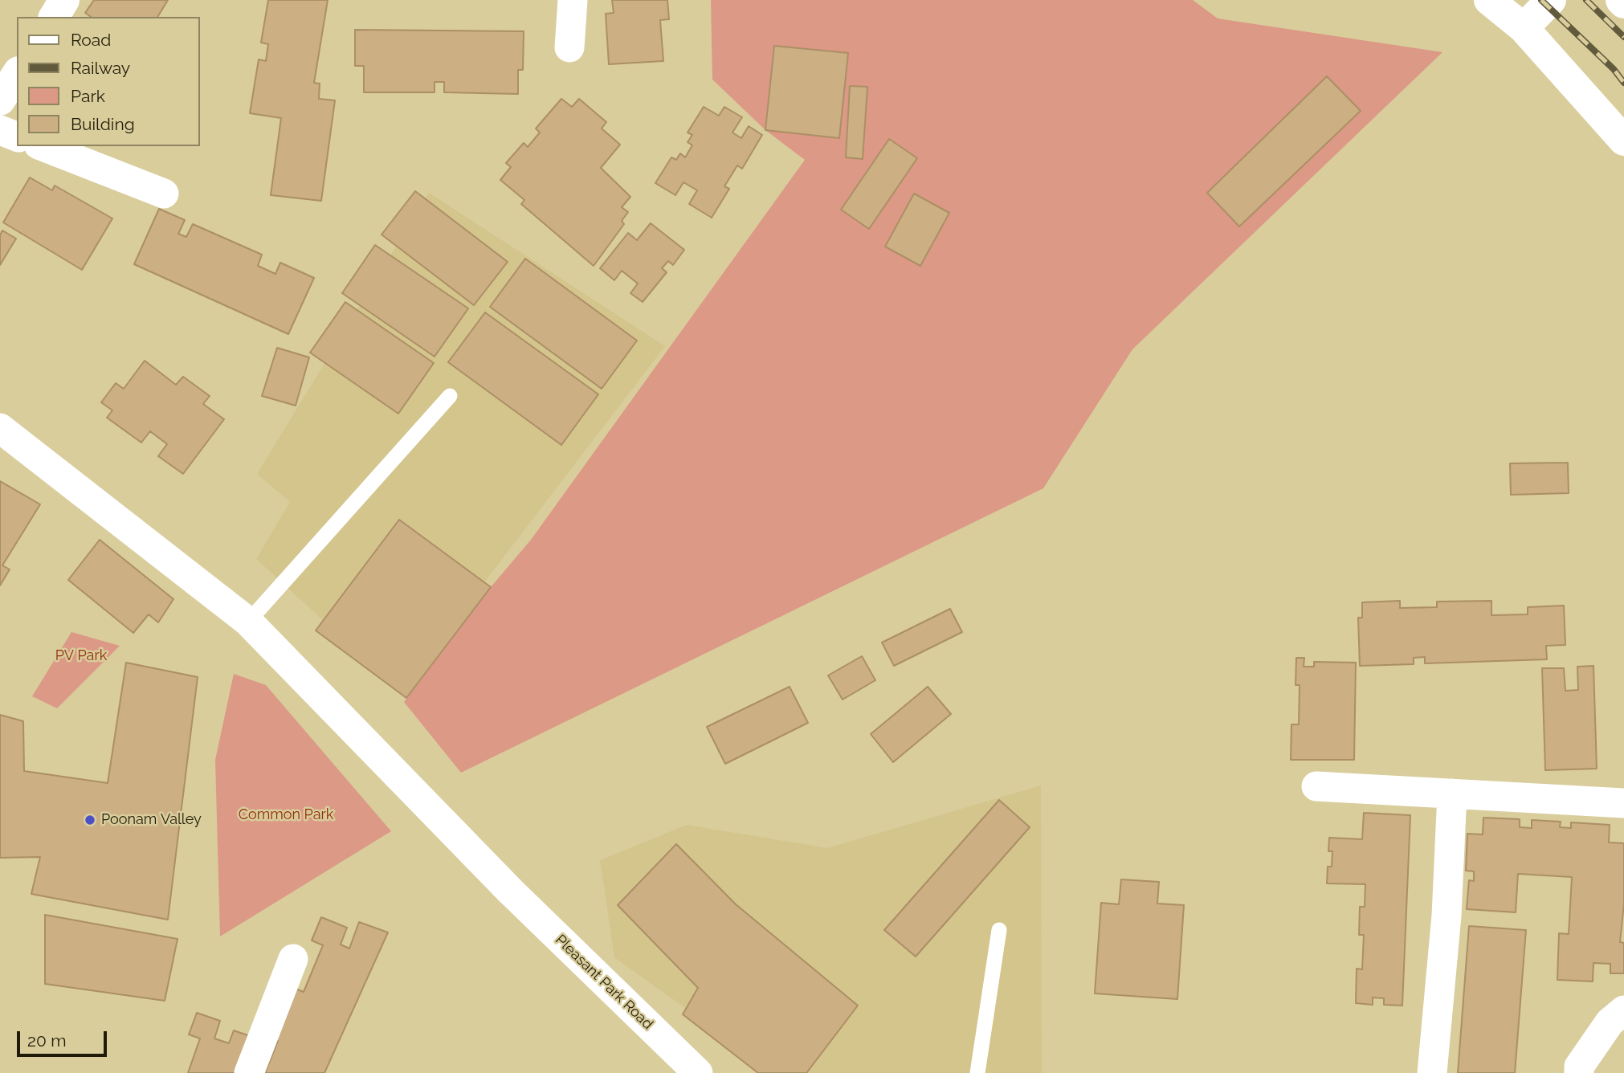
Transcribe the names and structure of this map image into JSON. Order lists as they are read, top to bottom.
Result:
{
  "streets": {
    "street": ["Pleasant Park Road"]
  },
  "parks": ["PV Park", "Common Park"],
  "places": ["Poonam Valley"],
  "legend": [
    "Road",
    "Railway",
    "Park",
    "Building"
  ],
  "scale_bar": "20 m"
}
